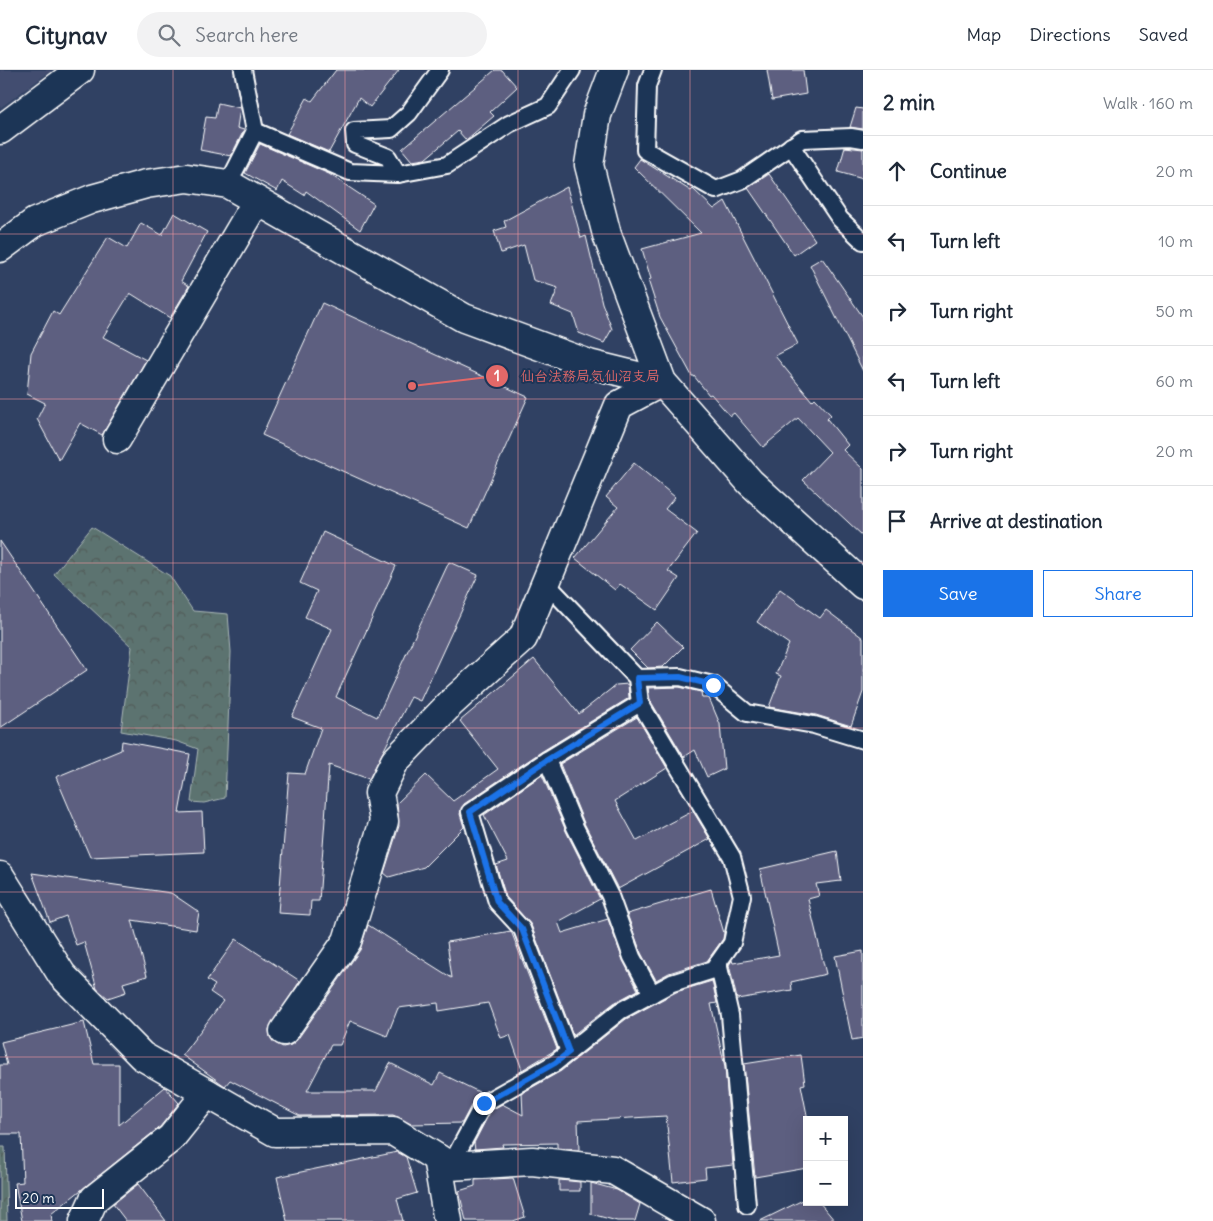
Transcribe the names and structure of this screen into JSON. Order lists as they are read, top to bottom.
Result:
{
  "places": ["仙台法務局気仙沼支局"],
  "scale_bar": "20 m",
  "page": {
    "header": "Citynav",
    "search": "Search here",
    "nav": ["Map", "Directions", "Saved"],
    "heading": ["2 min", "Walk · 160 m"],
    "list": [
      ["Continue", "20 m"],
      ["Turn left", "10 m"],
      ["Turn right", "50 m"],
      ["Turn left", "60 m"],
      ["Turn right", "20 m"],
      "Arrive at destination"
    ],
    "buttons": ["Save", "Share"],
    "map_buttons": ["+", "−"],
    "scale": "20 m"
  }
}
